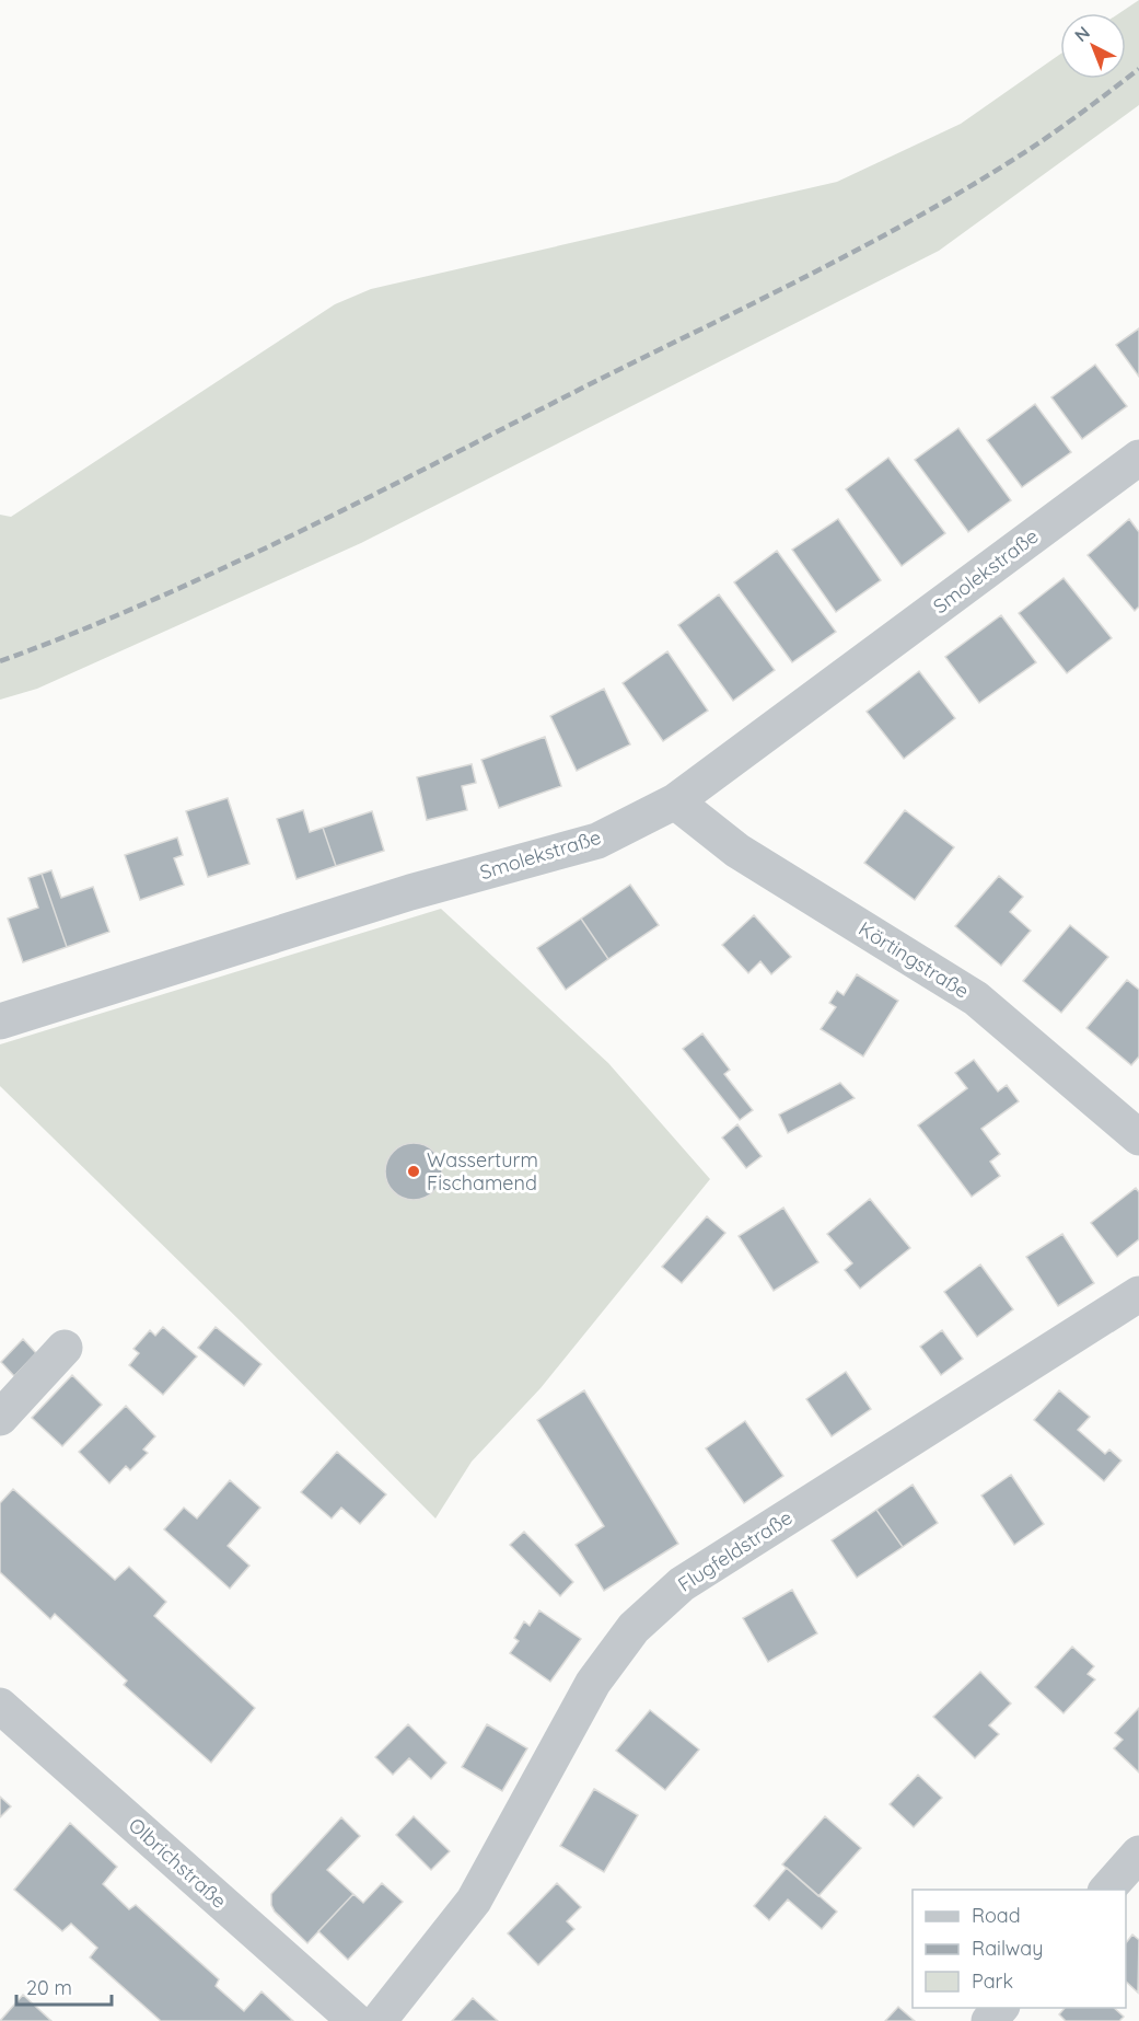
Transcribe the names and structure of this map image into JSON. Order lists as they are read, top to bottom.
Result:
{
  "streets": {
    "street": [
      "Smolekstraße",
      "Körtingstraße",
      "Flugfeldstraße",
      "Olbrichstraße"
    ]
  },
  "crossings": [
    ["Smolekstraße", "Körtingstraße"]
  ],
  "places": ["Wasserturm Fischamend"],
  "legend": ["Road", "Railway", "Park"],
  "scale_bar": "20 m",
  "north": "top left"
}
